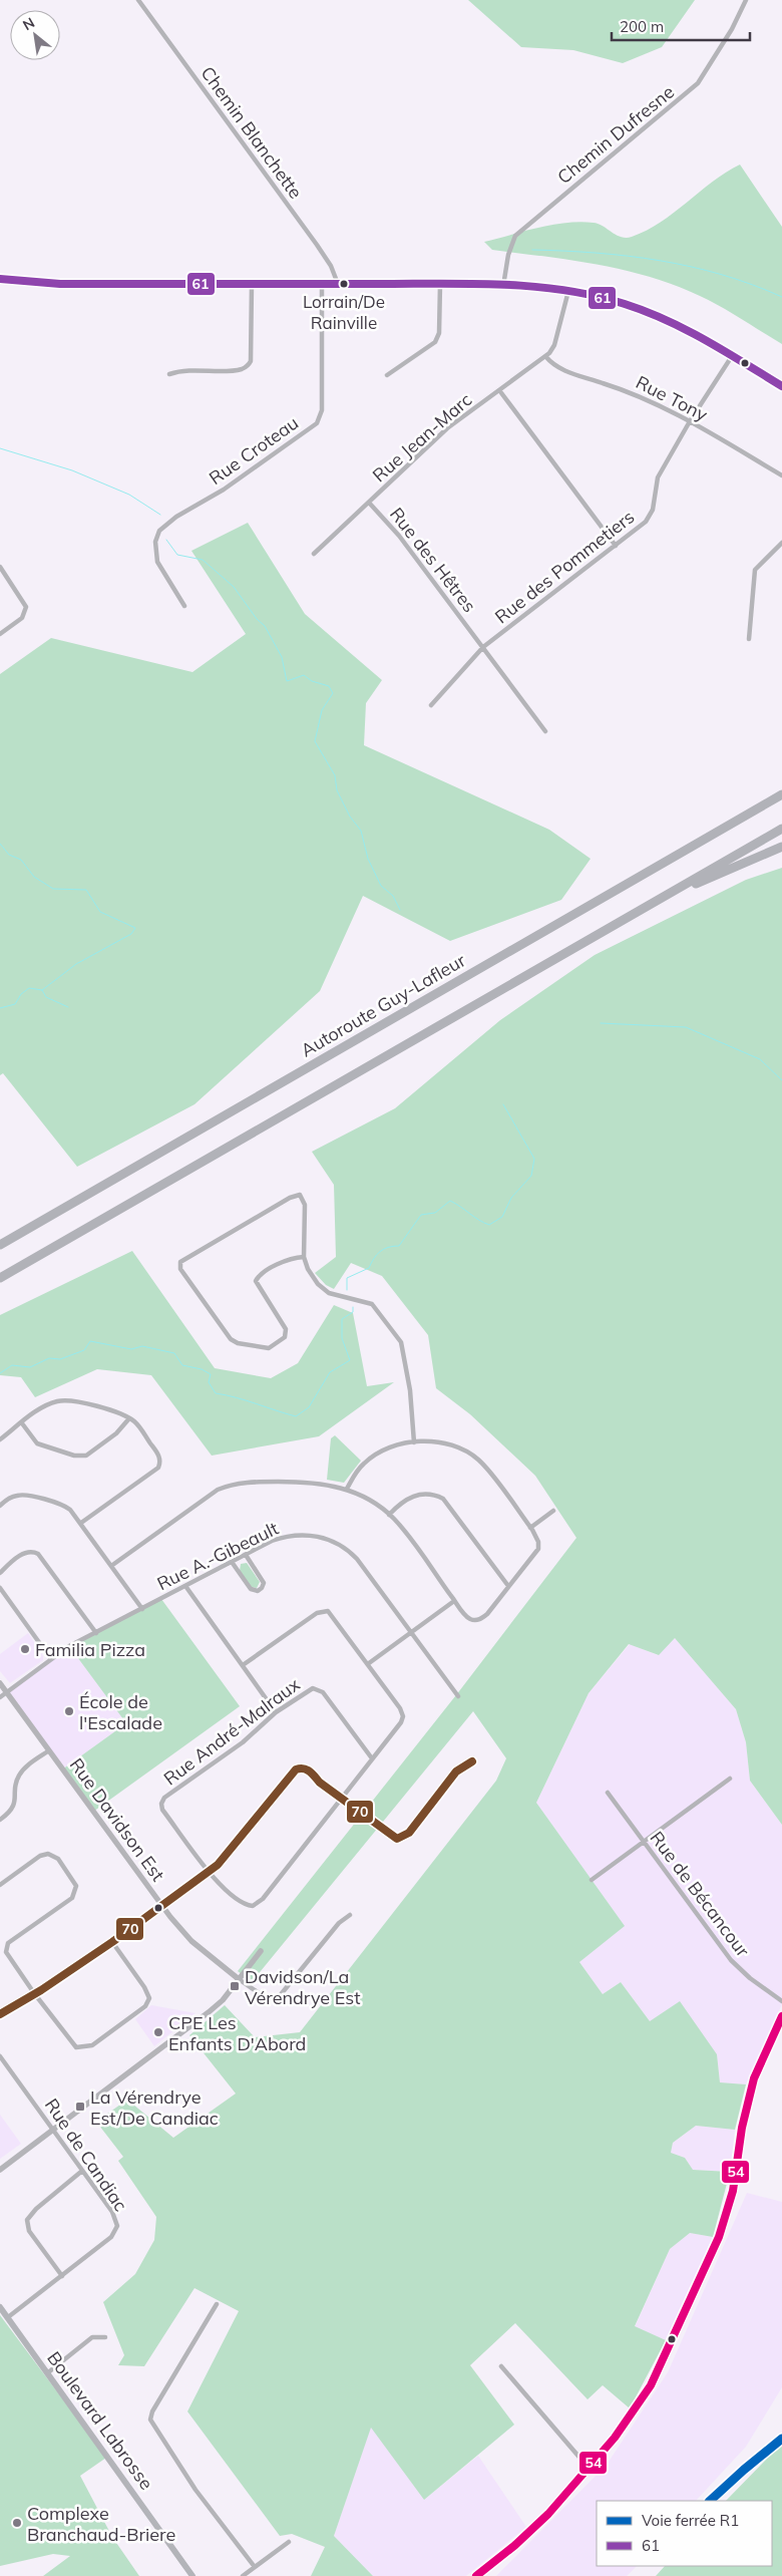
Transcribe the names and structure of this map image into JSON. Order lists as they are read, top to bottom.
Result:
{
  "streets": {
    "highway": ["Autoroute Guy-Lafleur"],
    "main road": ["Boulevard Labrosse"],
    "street": [
      "Chemin Blanchette",
      "Chemin Dufresne",
      "Rue Tony",
      "Rue Jean-Marc",
      "Rue Croteau",
      "Rue des Hêtres",
      "Rue des Pommetiers",
      "Rue A.-Gibeault",
      "Rue André-Malraux",
      "Rue Davidson Est",
      "Rue de Bécancour",
      "Rue de Candiac"
    ]
  },
  "crossings": [
    ["Rue Tony", "Rue Jean-Marc"],
    ["Rue Tony", "Rue des Pommetiers"],
    ["Rue Jean-Marc", "Rue des Hêtres"],
    ["Rue des Hêtres", "Rue des Pommetiers"],
    ["Rue A.-Gibeault", "Rue Davidson Est"],
    ["Rue de Candiac", "Boulevard Labrosse"]
  ],
  "places": {
    "other": [
      "Lorrain/De Rainville",
      "Familia Pizza",
      "École de l'Escalade",
      "CPE Les Enfants D'Abord",
      "Complexe Branchaud-Briere"
    ],
    "transit": ["Davidson/La Vérendrye Est", "La Vérendrye Est/De Candiac"]
  },
  "lines": [
    "transit line 61",
    "transit line 70",
    "transit line 54",
    "rail line R1"
  ],
  "legend": ["Voie ferrée R1", "61"],
  "scale_bar": "200 m",
  "north": "top left"
}
